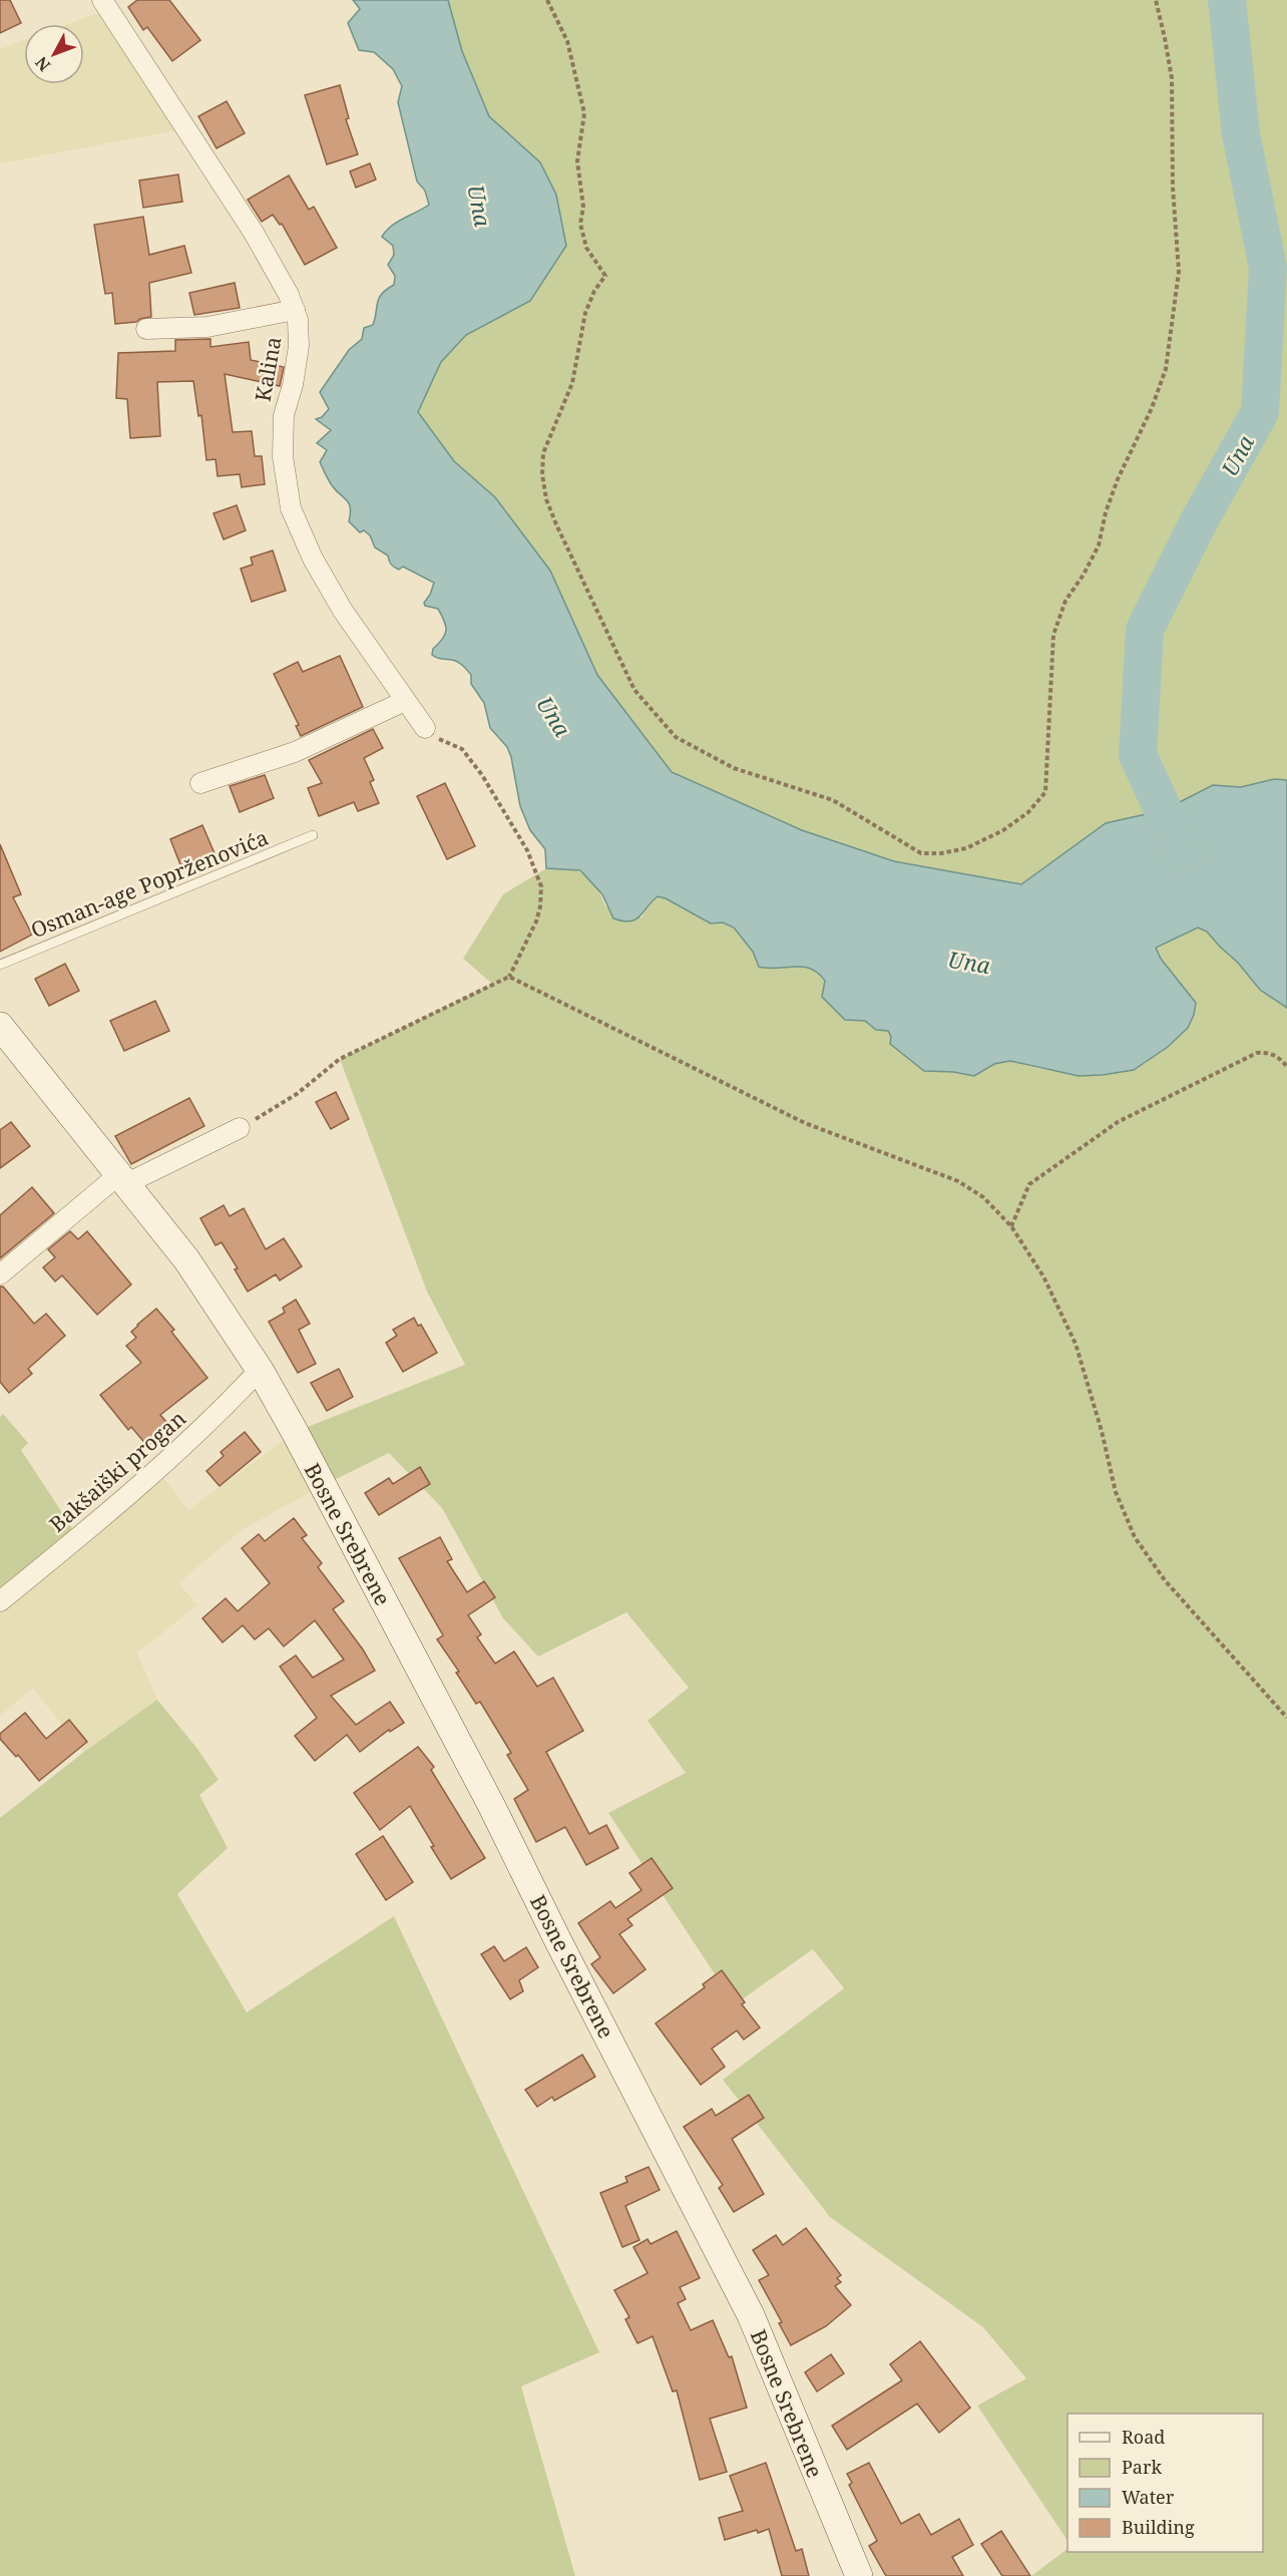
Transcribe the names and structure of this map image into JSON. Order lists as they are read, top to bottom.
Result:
{
  "streets": {
    "street": ["Kalina", "Bakšaiški progan", "Bosne Srebrene"],
    "lane": ["Osman-age Poprženovića"]
  },
  "crossings": [
    ["Bakšaiški progan", "Bosne Srebrene"]
  ],
  "water": ["Una"],
  "legend": [
    "Road",
    "Park",
    "Water",
    "Building"
  ],
  "north": "bottom left"
}
